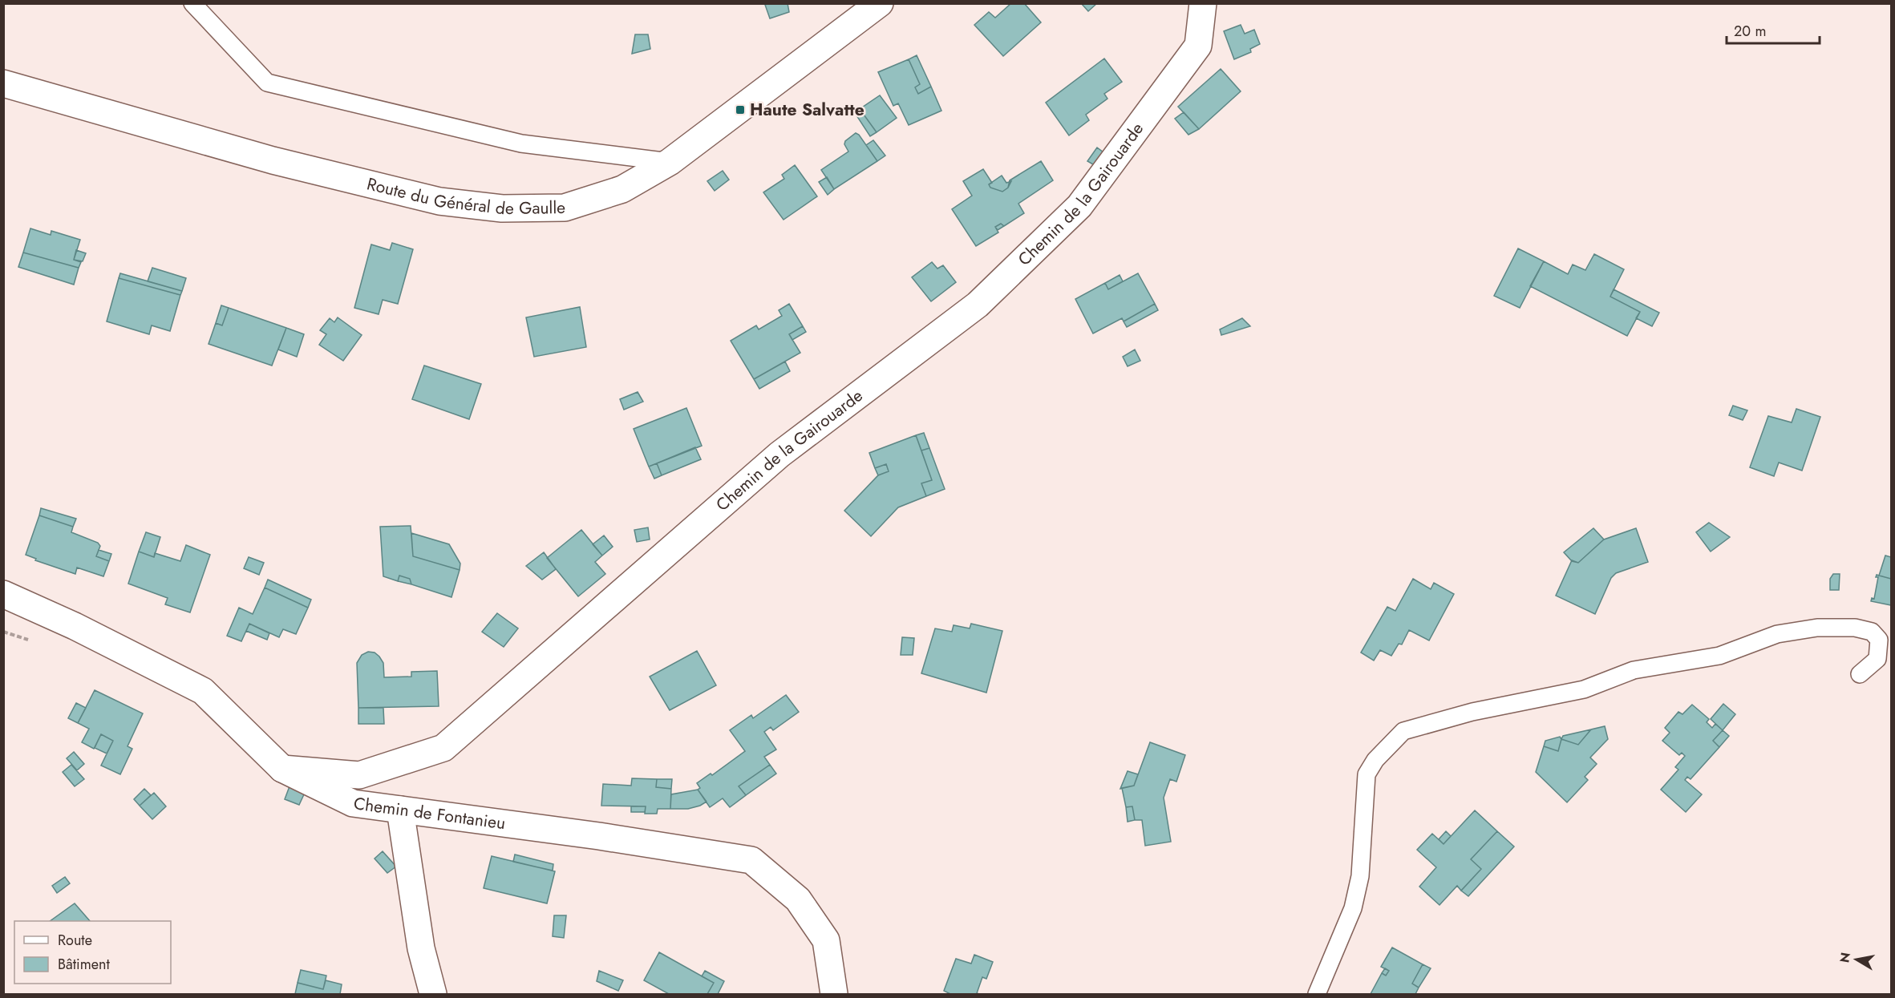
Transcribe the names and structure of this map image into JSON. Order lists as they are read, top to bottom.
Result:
{
  "streets": {
    "street": ["Route du Général de Gaulle", "Chemin de la Gairouarde", "Chemin de Fontanieu"]
  },
  "crossings": [
    ["Chemin de la Gairouarde", "Chemin de Fontanieu"]
  ],
  "places": {
    "transit": ["Haute Salvatte"]
  },
  "legend": ["Route", "Bâtiment"],
  "scale_bar": "20 m",
  "north": "left"
}
